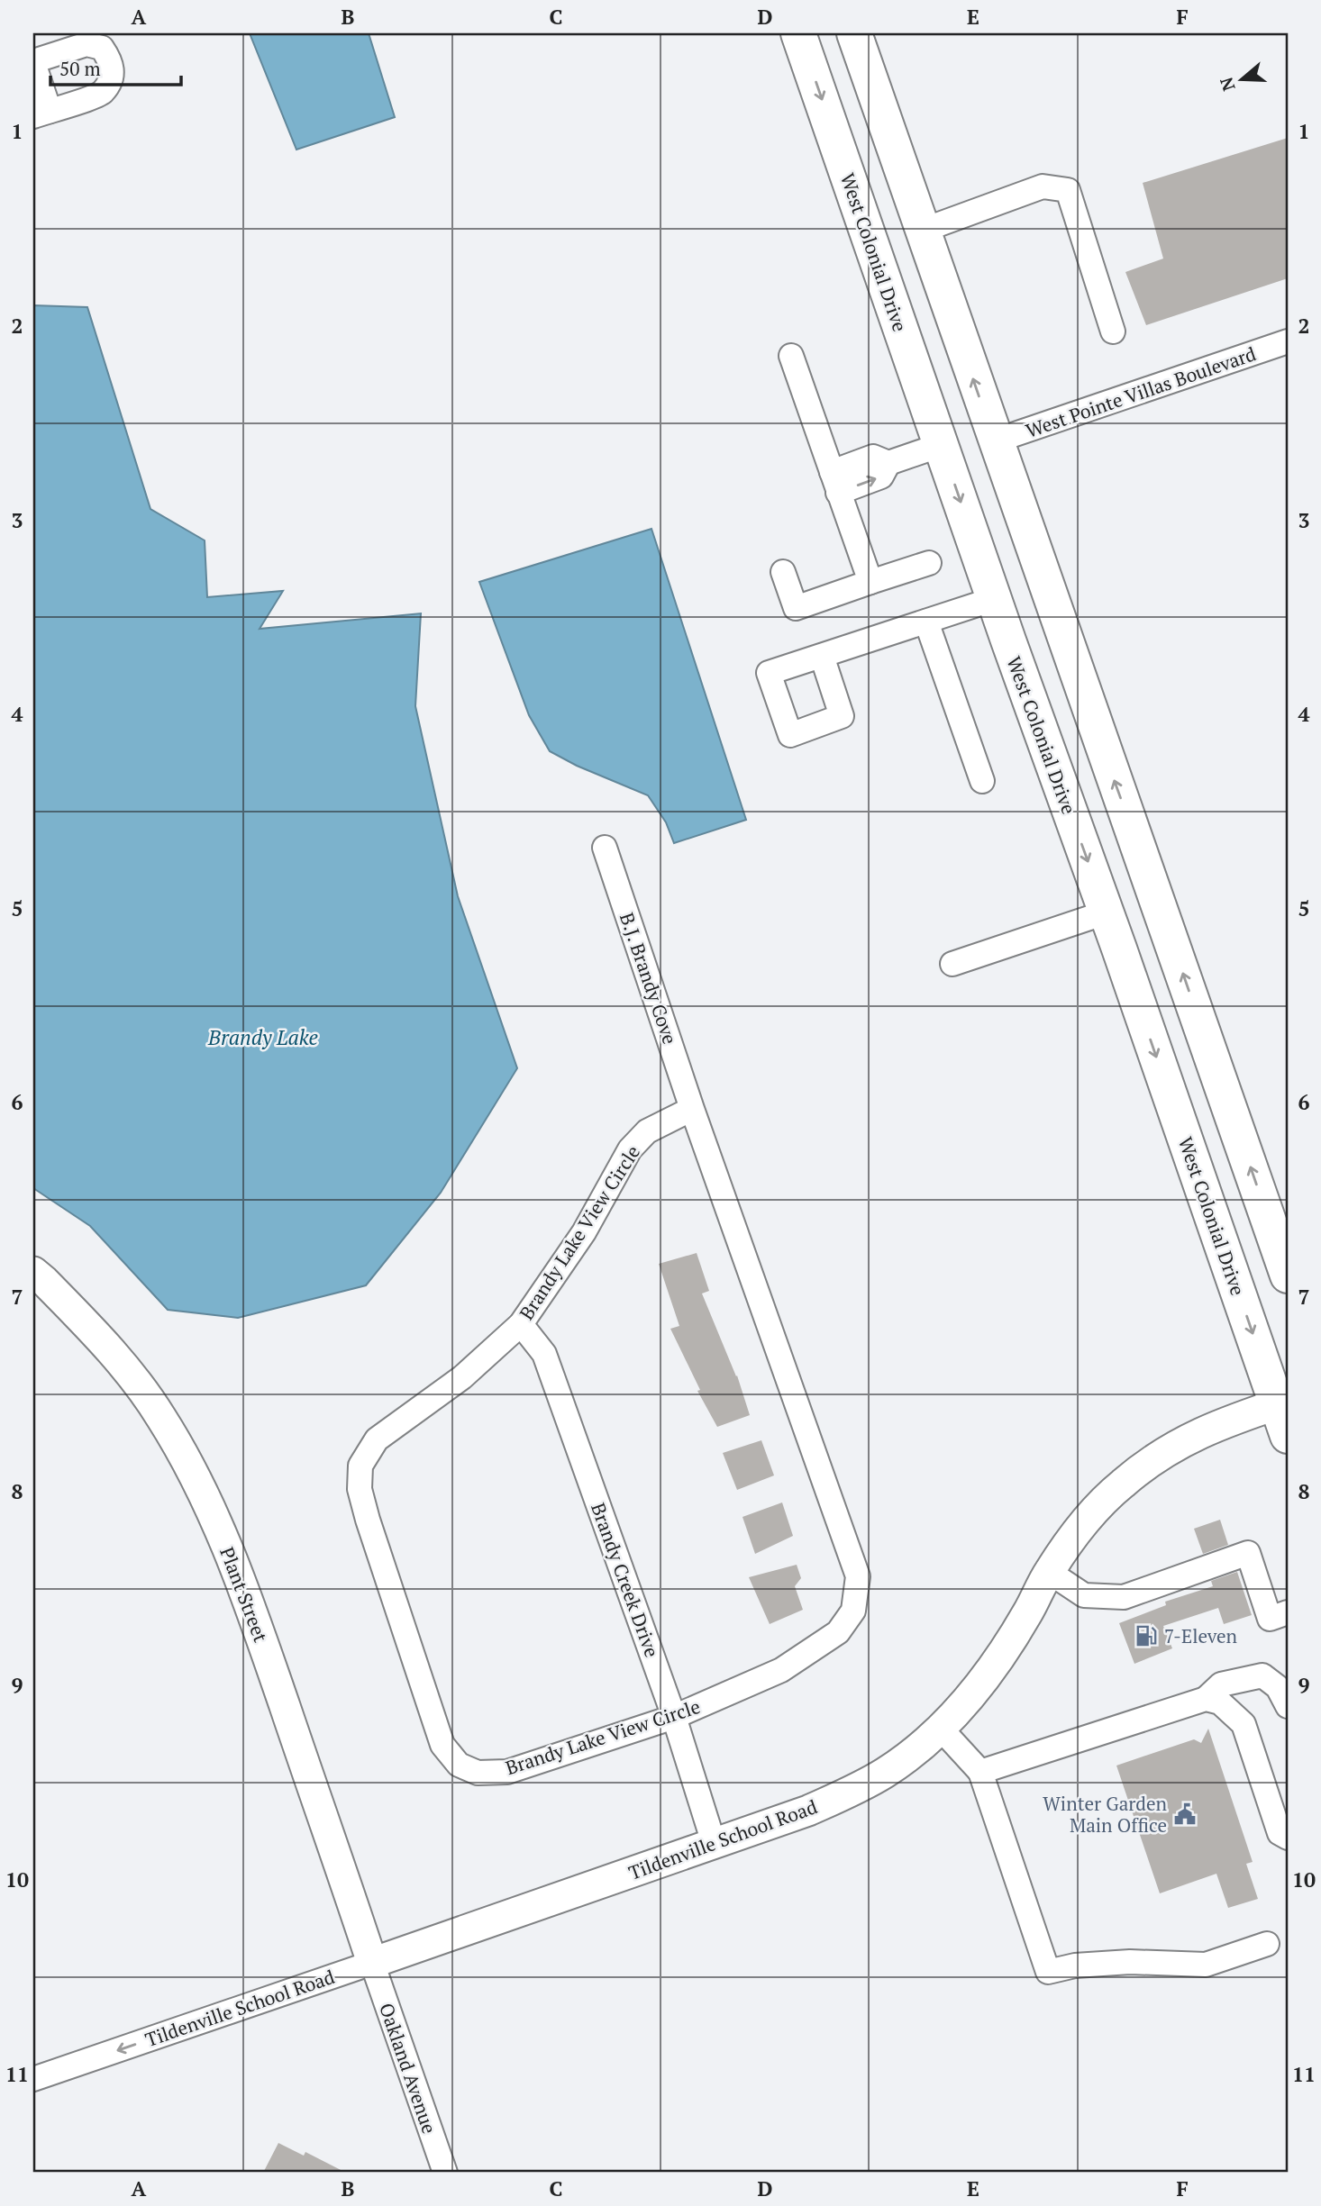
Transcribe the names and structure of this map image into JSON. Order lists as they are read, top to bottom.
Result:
{
  "streets": {
    "highway": ["West Colonial Drive"],
    "main road": ["Plant Street", "Tildenville School Road"],
    "street": [
      "West Pointe Villas Boulevard",
      "B.J. Brandy Cove",
      "Brandy Lake View Circle",
      "Brandy Creek Drive",
      "Oakland Avenue"
    ]
  },
  "crossings": [
    ["West Colonial Drive", "Tildenville School Road"],
    ["B.J. Brandy Cove", "Brandy Lake View Circle"],
    ["Brandy Lake View Circle", "Brandy Creek Drive"],
    ["Brandy Creek Drive", "Tildenville School Road"],
    ["Plant Street", "Tildenville School Road"],
    ["Plant Street", "Oakland Avenue"],
    ["Tildenville School Road", "Oakland Avenue"]
  ],
  "water": ["Brandy Lake"],
  "places": {
    "fuel station": ["7-Eleven"],
    "public building": ["Winter Garden Main Office"]
  },
  "scale_bar": "50 m",
  "north": "left",
  "grid": {
    "columns": [
      "A",
      "B",
      "C",
      "D",
      "E",
      "F"
    ],
    "rows": [
      "1",
      "2",
      "3",
      "4",
      "5",
      "6",
      "7",
      "8",
      "9",
      "10",
      "11"
    ]
  }
}
